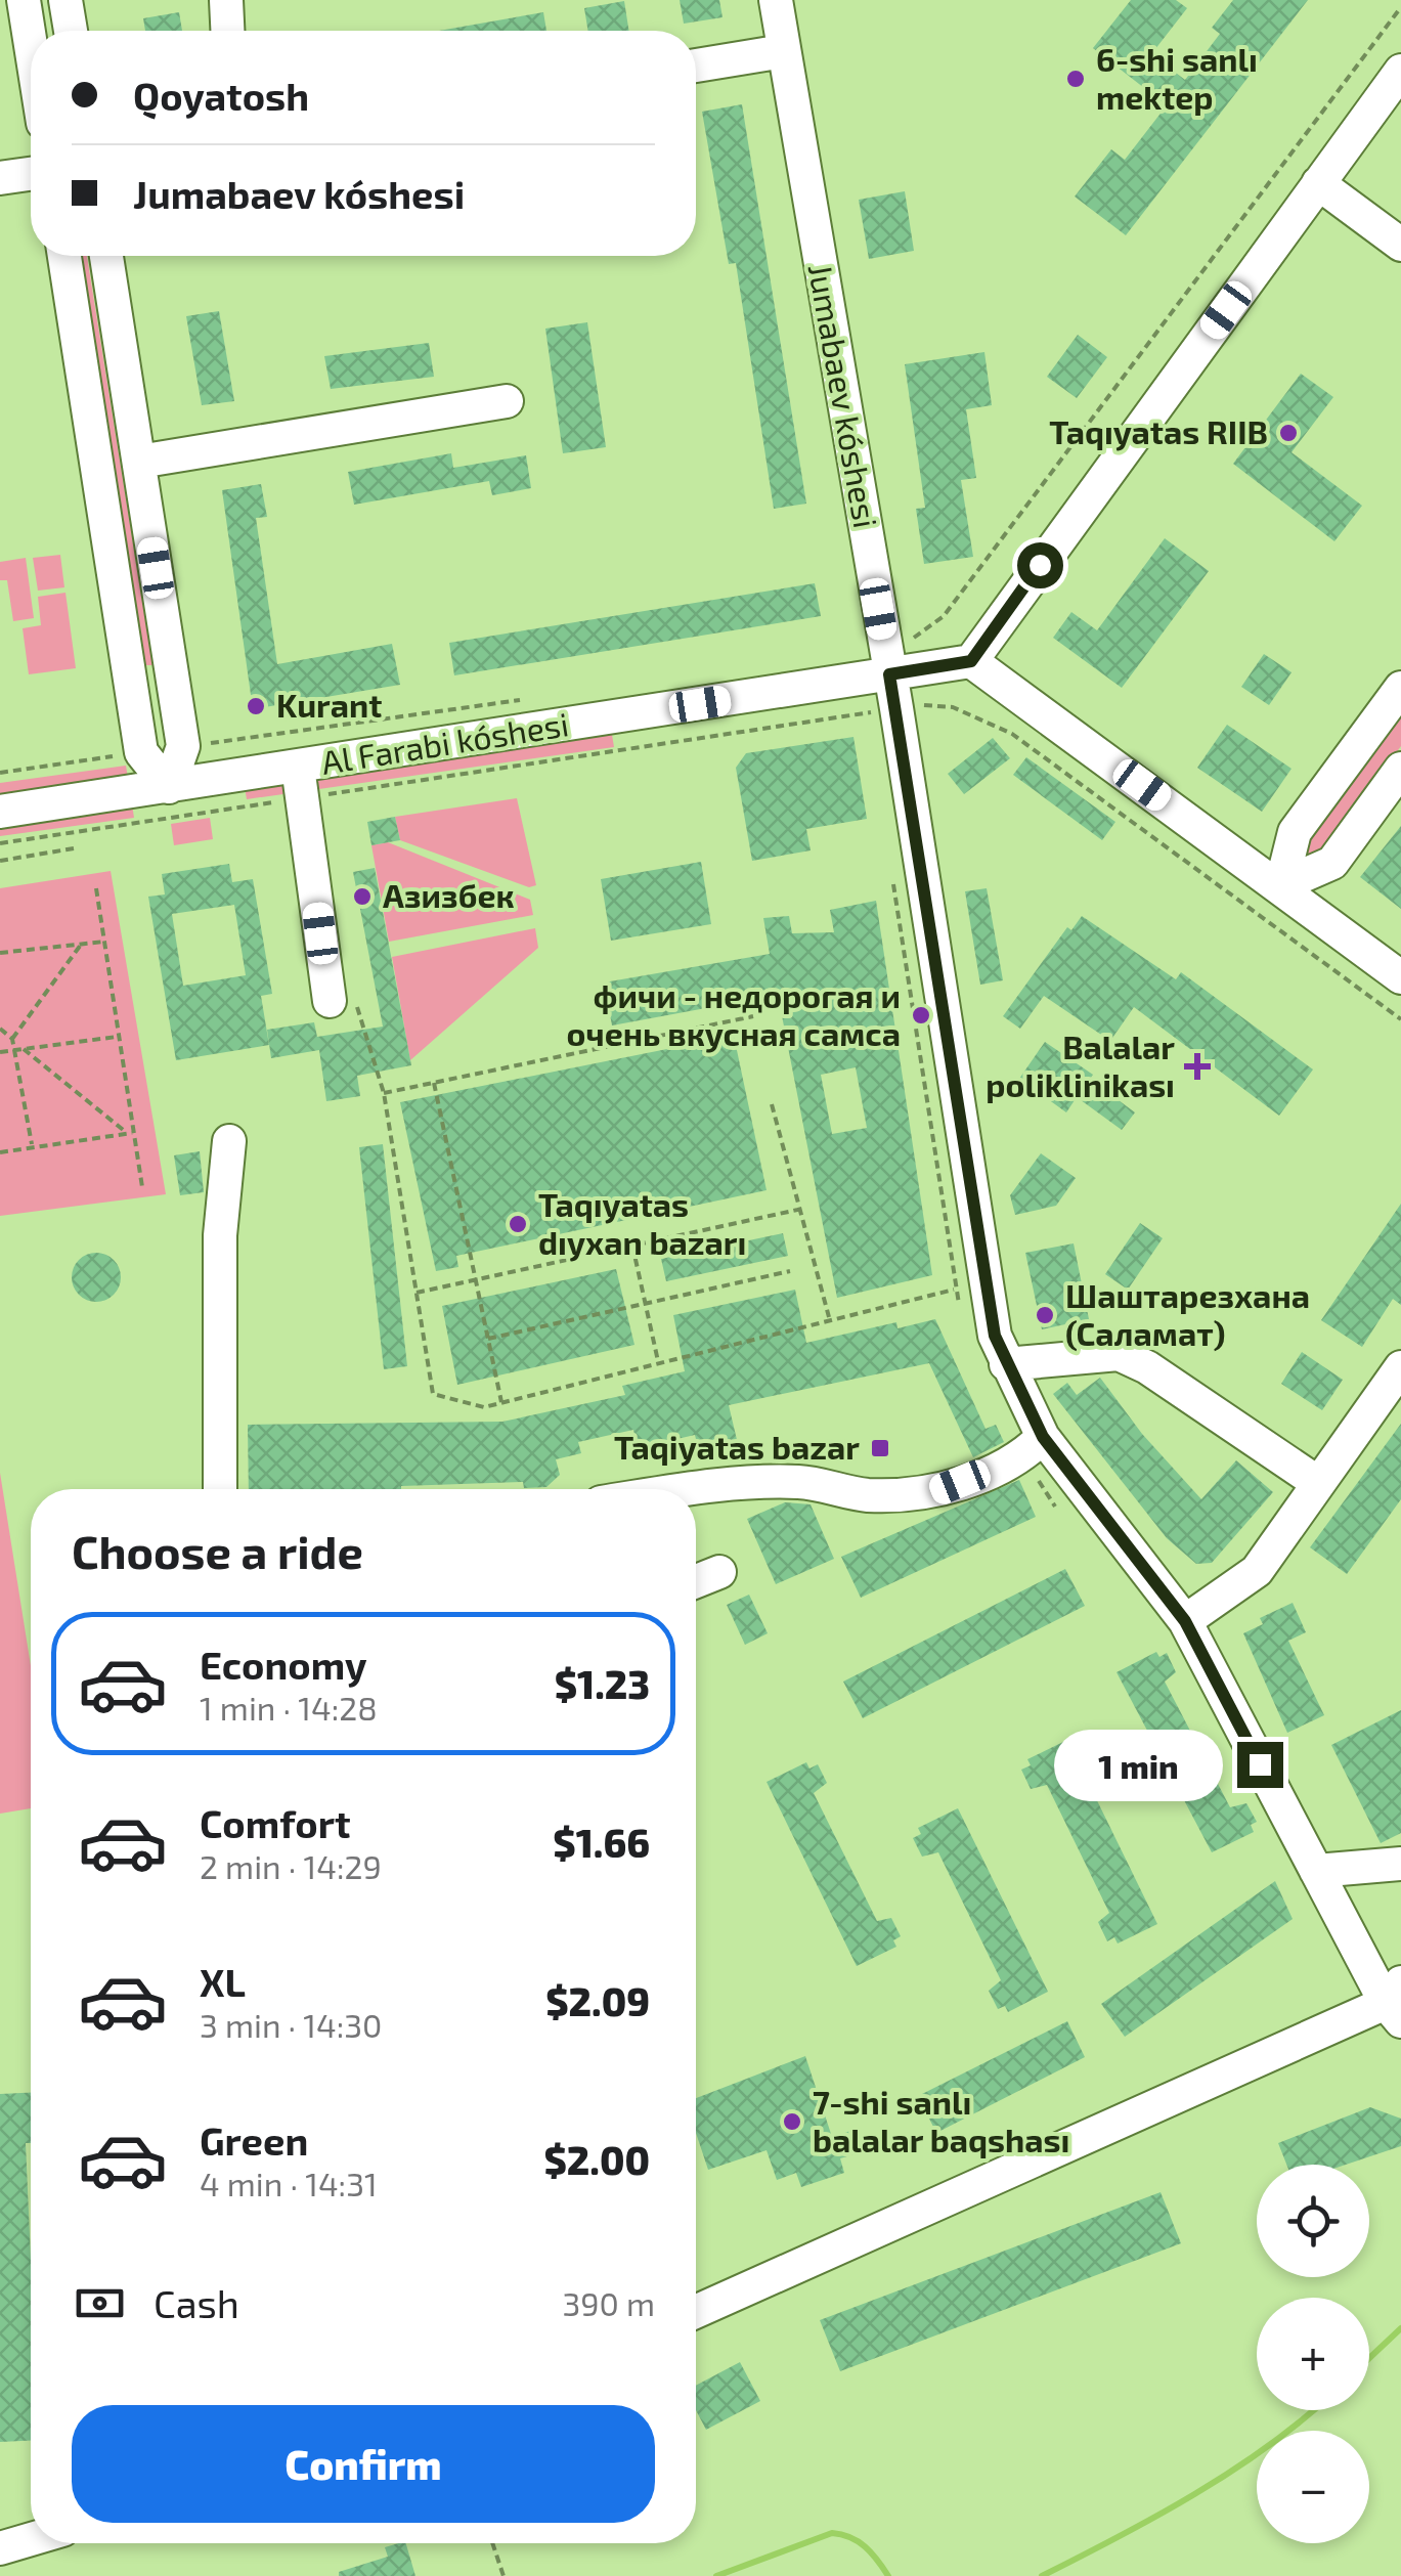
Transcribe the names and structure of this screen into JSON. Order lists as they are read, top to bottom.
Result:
{
  "streets": {
    "street": ["Jumabaev kóshesi", "Al Farabi kóshesi"]
  },
  "crossings": [
    ["Jumabaev kóshesi", "Al Farabi kóshesi"]
  ],
  "places": {
    "other": [
      "6-shi sanlı mektep",
      "Taqıyatas RIIB",
      "Kurant",
      "Азизбек",
      "фичи - недорогая и очень вкусная самса",
      "Taqıyatas dıyxan bazarı",
      "Шаштарезхана (Саламат)",
      "7-shi sanlı balalar baqshası"
    ],
    "health": ["Balalar poliklinikası"],
    "transit": ["Taqiyatas bazar"]
  },
  "page": {
    "banner": ["Qoyatosh", "Jumabaev kóshesi"],
    "heading": "Choose a ride",
    "list": [
      {
        "name": "Economy",
        "note": "1 min · 14:28",
        "value": "$1.23"
      },
      {
        "name": "Comfort",
        "note": "2 min · 14:29",
        "value": "$1.66"
      },
      {
        "name": "XL",
        "note": "3 min · 14:30",
        "value": "$2.09"
      },
      {
        "name": "Green",
        "note": "4 min · 14:31",
        "value": "$2.00"
      }
    ],
    "bubble": "1 min",
    "map_buttons": ["+", "−"],
    "pay": ["Cash", "390 m"],
    "buttons": "Confirm"
  }
}
